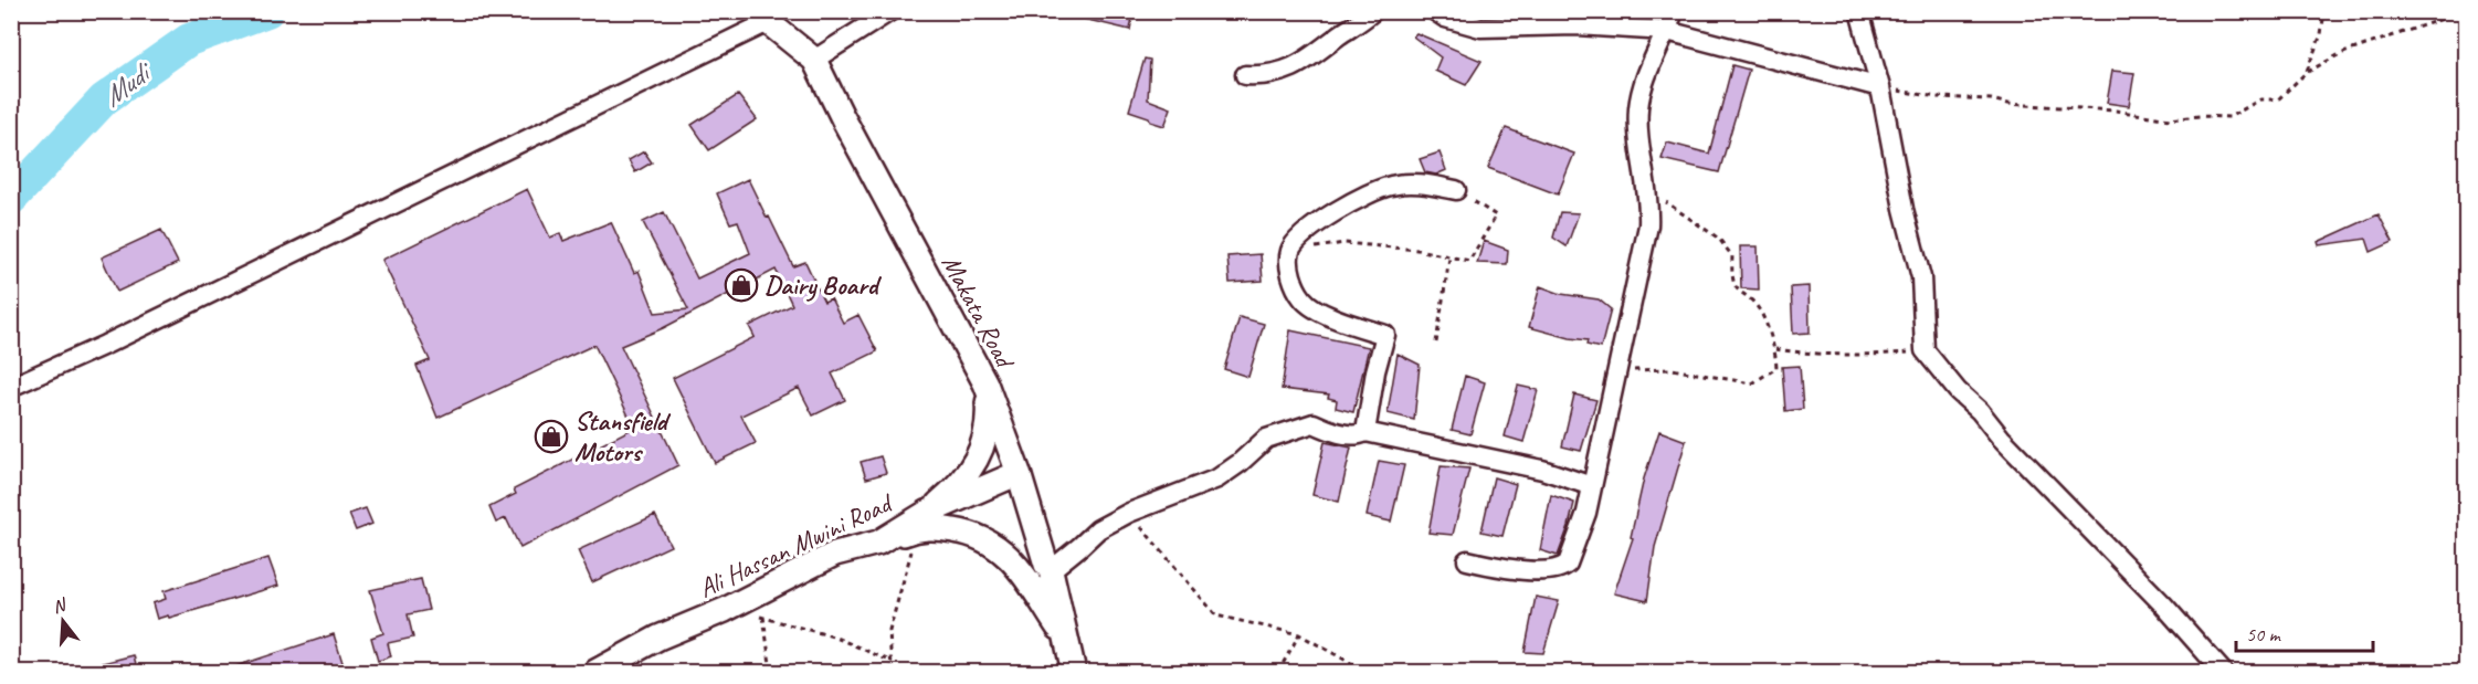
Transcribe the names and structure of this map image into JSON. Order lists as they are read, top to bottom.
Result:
{
  "streets": {
    "main road": ["Makata Road", "Ali Hassan Mwini Road"]
  },
  "crossings": [
    ["Makata Road", "Ali Hassan Mwini Road"]
  ],
  "water": ["Mudi"],
  "places": {
    "shop": ["Dairy Board", "Stansfield Motors"]
  },
  "scale_bar": "50 m",
  "north": "top"
}
